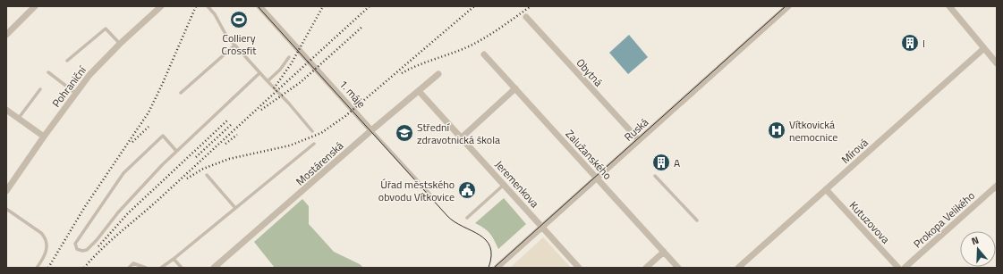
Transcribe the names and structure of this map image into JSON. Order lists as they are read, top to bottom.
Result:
{
  "streets": {
    "street": [
      "Obytná",
      "Pohraniční",
      "1. máje",
      "Ruská",
      "Mírová",
      "Zalužanského",
      "Mostárenská",
      "Jeremenkova",
      "Prokopa Velikého",
      "Kutuzovova"
    ]
  },
  "crossings": [
    ["Obytná", "Ruská"],
    ["1. máje", "Mostárenská"],
    ["Ruská", "Zalužanského"],
    ["Ruská", "Jeremenkova"],
    ["Mírová", "Kutuzovova"],
    ["Mostárenská", "Jeremenkova"]
  ],
  "places": {
    "sports": ["Colliery Crossfit"],
    "building": ["I", "A"],
    "hospital": ["Vítkovická nemocnice"],
    "school or university": ["Střední zdravotnická škola"],
    "public building": ["Úřad městského obvodu Vítkovice"]
  },
  "north": "top"
}
